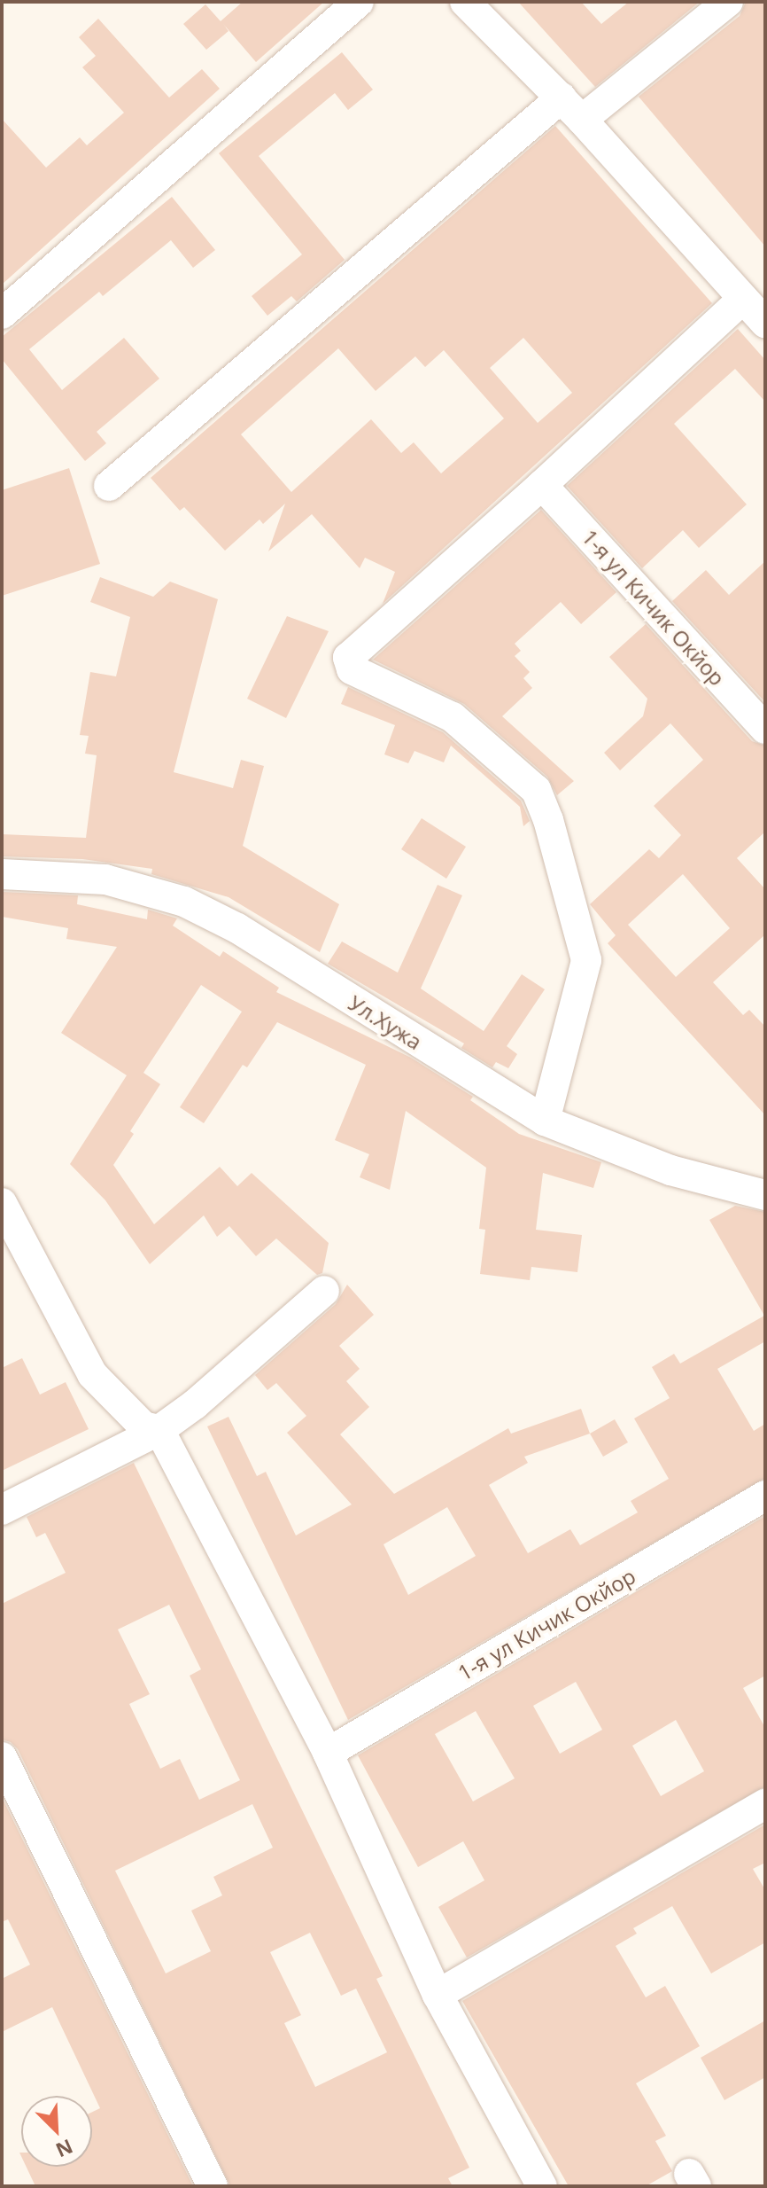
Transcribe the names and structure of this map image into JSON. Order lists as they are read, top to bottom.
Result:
{
  "streets": {
    "street": ["1-я ул Кичик Окйор", "Ул.Хужа"]
  },
  "north": "bottom right"
}
